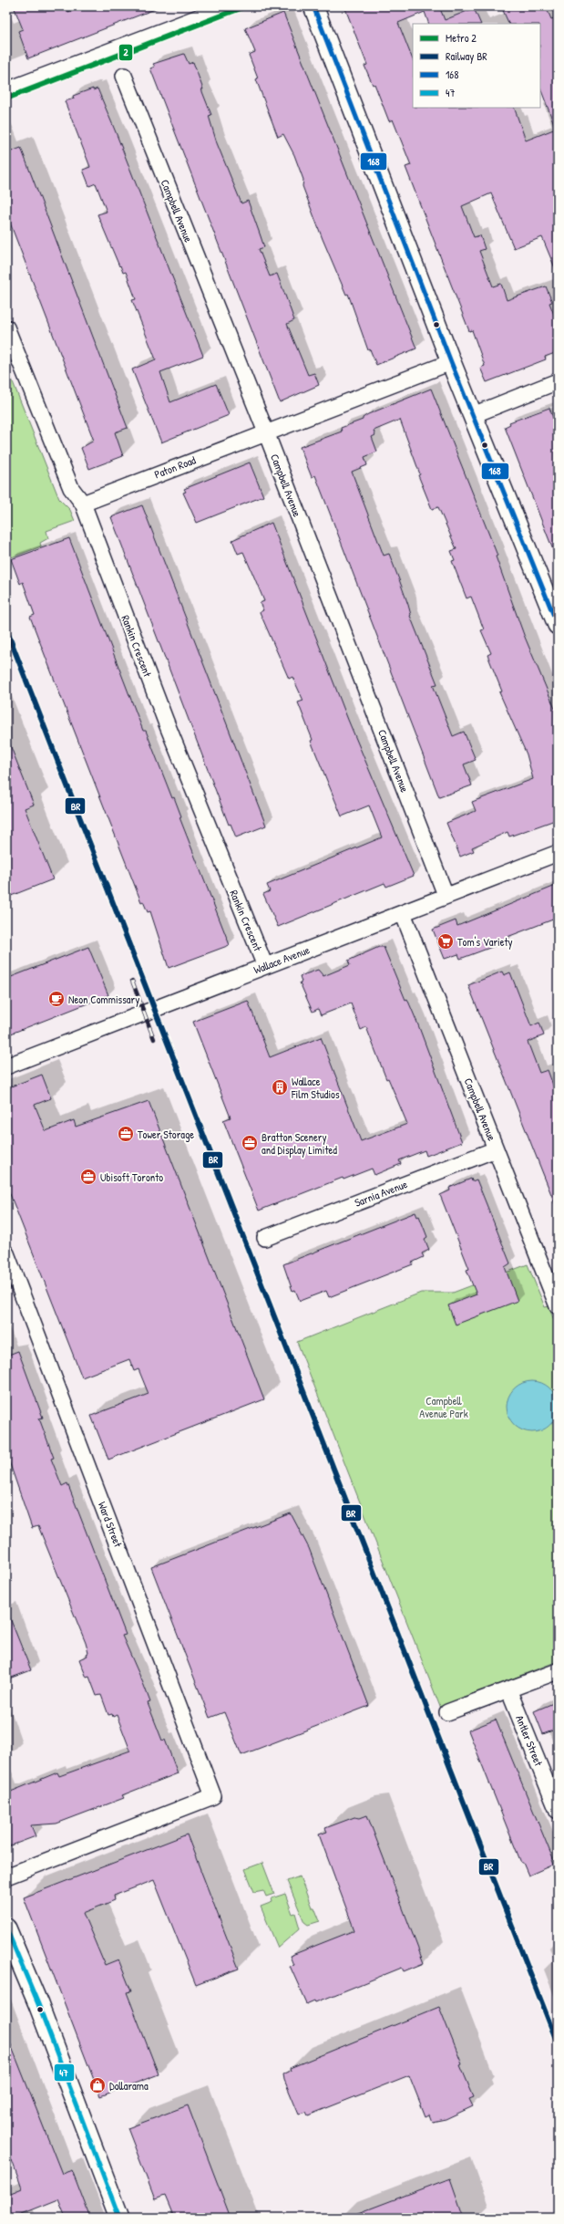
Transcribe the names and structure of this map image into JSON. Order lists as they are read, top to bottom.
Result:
{
  "streets": {
    "street": [
      "Campbell Avenue",
      "Paton Road",
      "Rankin Crescent",
      "Wallace Avenue",
      "Sarnia Avenue",
      "Ward Street",
      "Antler Street"
    ]
  },
  "crossings": [
    ["Campbell Avenue", "Paton Road"],
    ["Campbell Avenue", "Wallace Avenue"],
    ["Campbell Avenue", "Sarnia Avenue"],
    ["Paton Road", "Rankin Crescent"],
    ["Rankin Crescent", "Wallace Avenue"]
  ],
  "parks": ["Campbell Avenue Park"],
  "places": {
    "supermarket": ["Tom's Variety"],
    "cafe": ["Neon Commissary"],
    "building": ["Wallace Film Studios"],
    "office": ["Tower Storage", "Bratton Scenery and Display Limited", "Ubisoft Toronto"],
    "shop": ["Dollarama"]
  },
  "lines": [
    "metro line 2",
    "transit line 168",
    "rail line BR",
    "transit line 47"
  ],
  "legend": [
    "Metro 2",
    "Railway BR",
    "168",
    "47"
  ]
}
